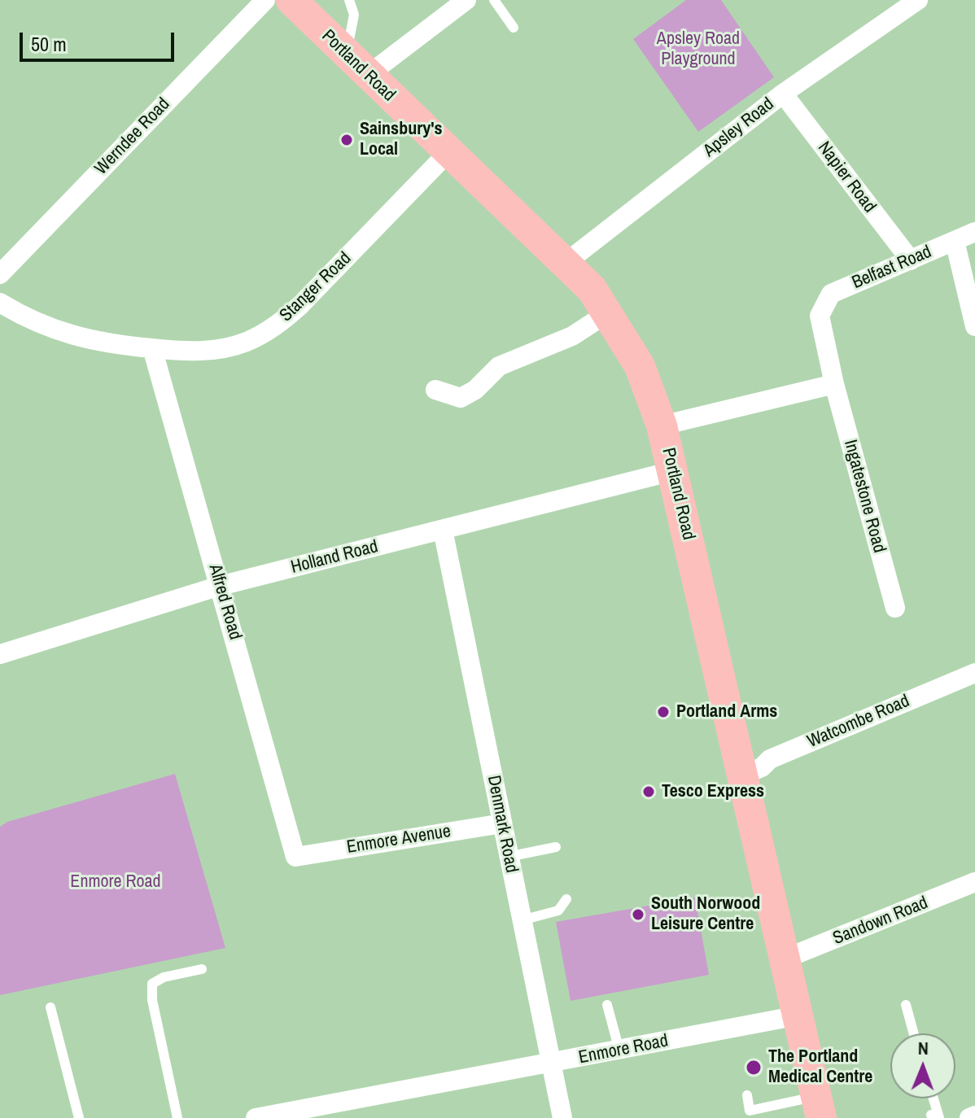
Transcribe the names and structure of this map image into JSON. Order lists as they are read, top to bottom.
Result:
{
  "streets": {
    "main road": ["Portland Road"],
    "street": [
      "Apsley Road",
      "Werndee Road",
      "Napier Road",
      "Belfast Road",
      "Stanger Road",
      "Ingatestone Road",
      "Holland Road",
      "Alfred Road",
      "Watcombe Road",
      "Denmark Road",
      "Enmore Avenue",
      "Sandown Road",
      "Enmore Road"
    ]
  },
  "crossings": [
    ["Portland Road", "Apsley Road"],
    ["Portland Road", "Stanger Road"],
    ["Portland Road", "Holland Road"],
    ["Portland Road", "Watcombe Road"],
    ["Portland Road", "Sandown Road"],
    ["Portland Road", "Enmore Road"],
    ["Apsley Road", "Napier Road"],
    ["Napier Road", "Belfast Road"],
    ["Belfast Road", "Ingatestone Road"],
    ["Stanger Road", "Alfred Road"],
    ["Holland Road", "Alfred Road"],
    ["Holland Road", "Denmark Road"],
    ["Alfred Road", "Enmore Avenue"],
    ["Denmark Road", "Enmore Avenue"],
    ["Denmark Road", "Enmore Road"]
  ],
  "parks": ["Apsley Road Playground", "Enmore Road"],
  "places": [
    "Sainsbury's Local",
    "Portland Arms",
    "Tesco Express",
    "South Norwood Leisure Centre",
    "The Portland Medical Centre"
  ],
  "scale_bar": "50 m",
  "north": "top"
}
